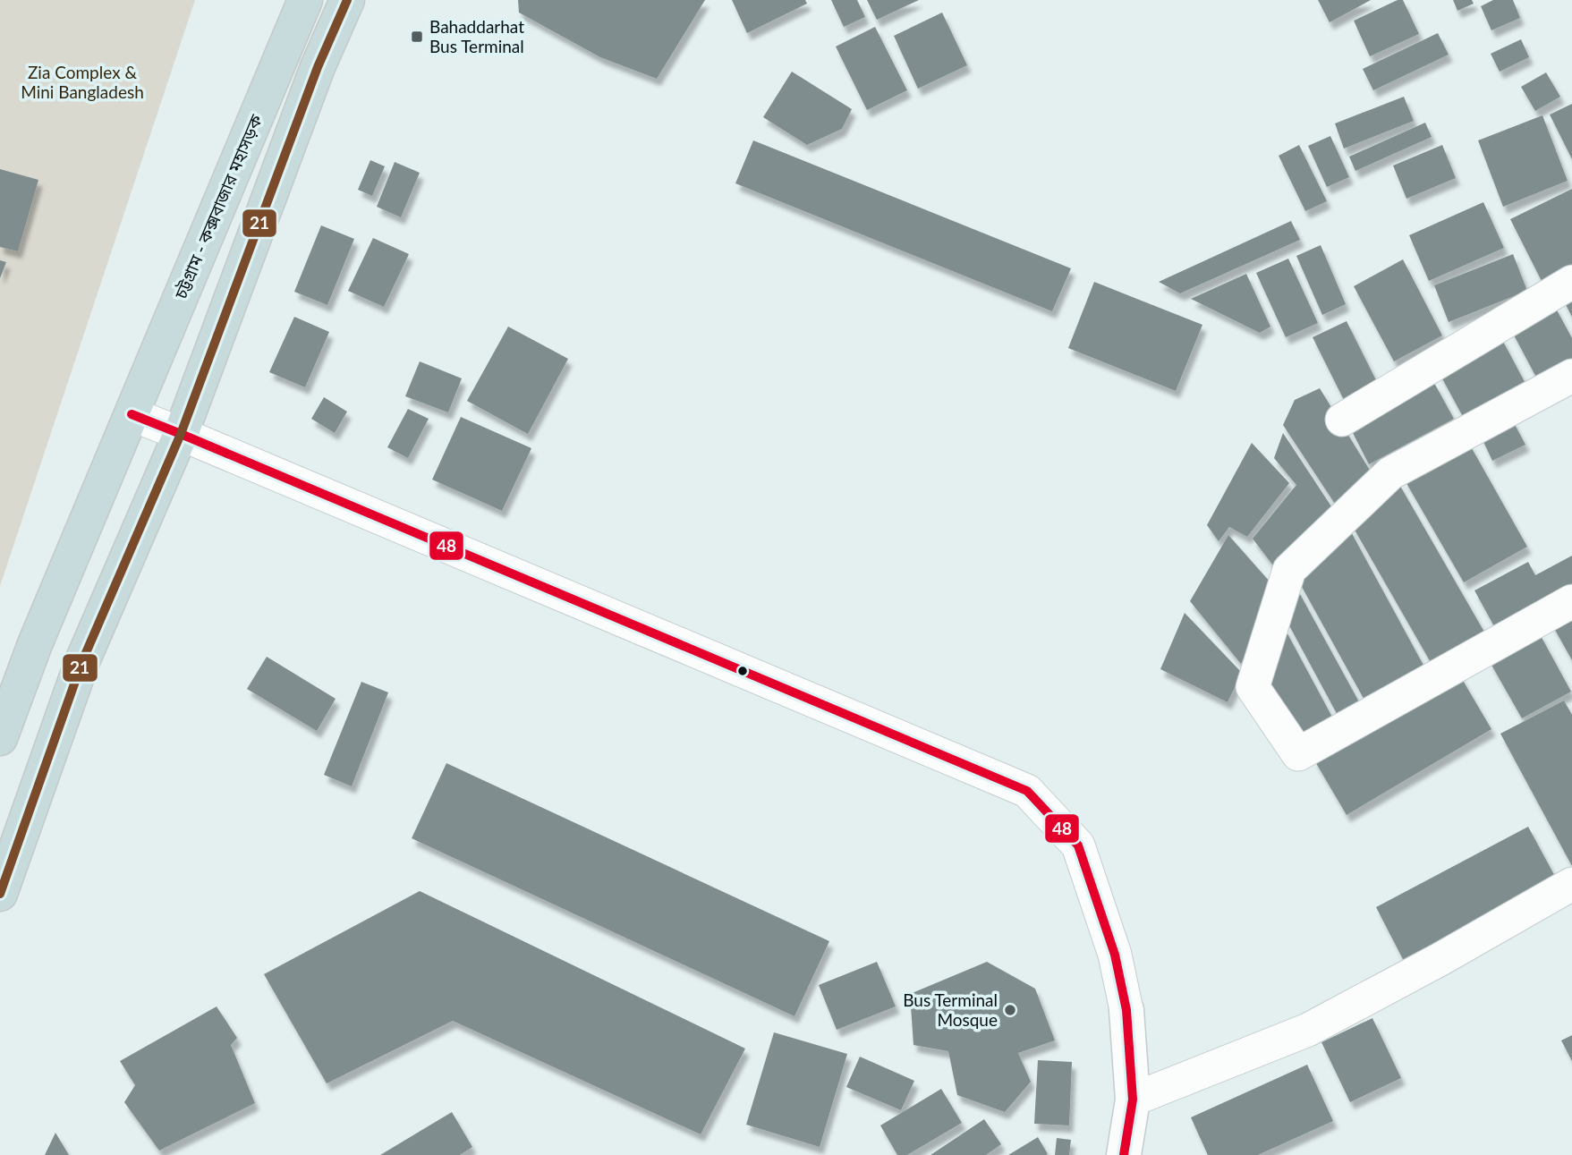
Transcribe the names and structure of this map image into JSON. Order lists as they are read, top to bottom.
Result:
{
  "streets": {
    "highway": ["চট্টগ্রাম - কক্সবাজার মহাসড়ক"]
  },
  "parks": ["Zia Complex & Mini Bangladesh"],
  "places": {
    "transit": ["Bahaddarhat Bus Terminal"],
    "other": ["Bus Terminal Mosque"]
  },
  "lines": ["transit line 21", "transit line 48"]
}
